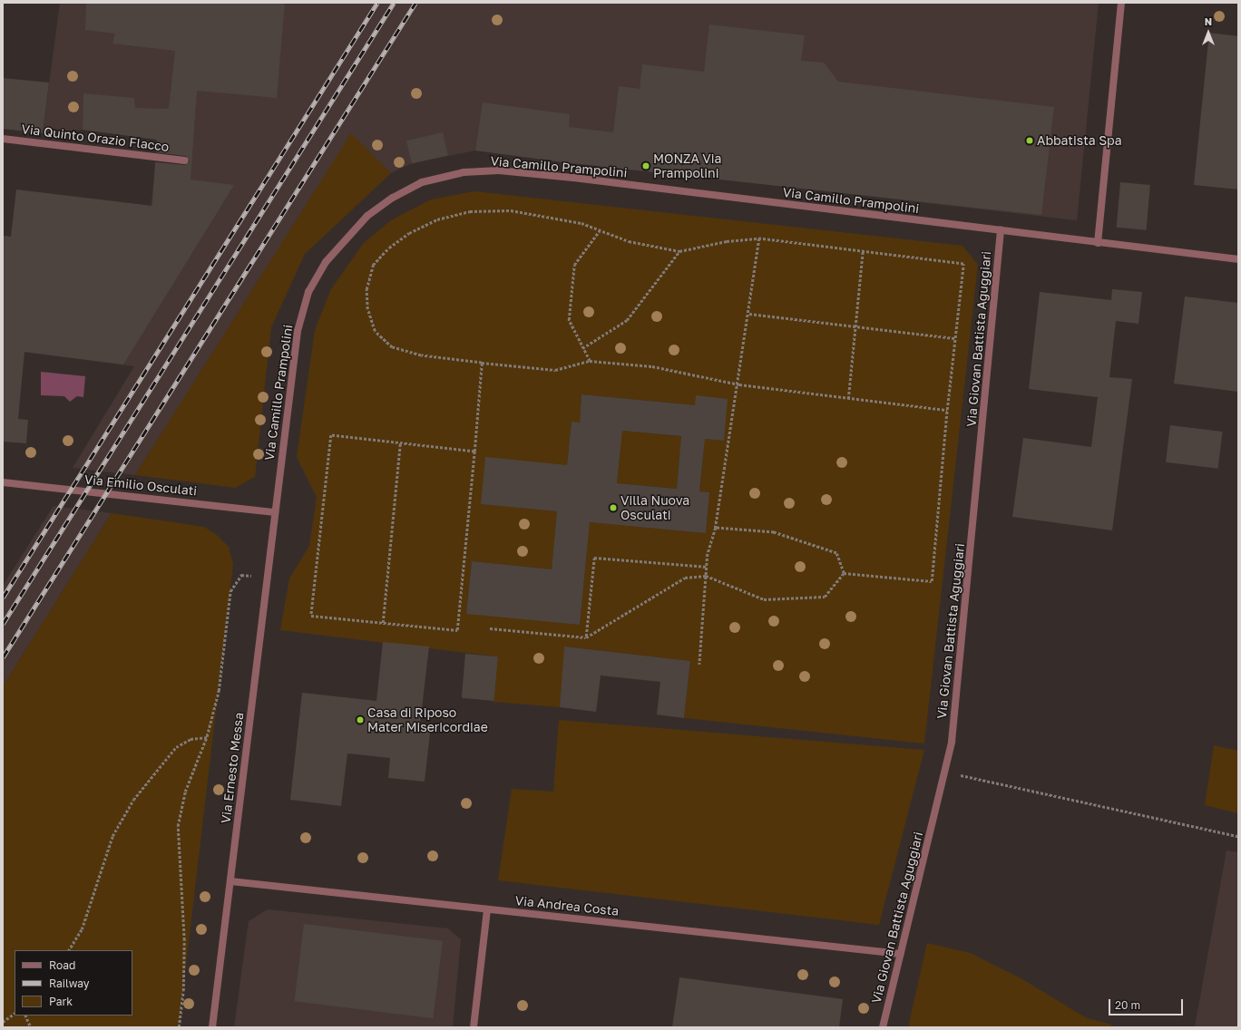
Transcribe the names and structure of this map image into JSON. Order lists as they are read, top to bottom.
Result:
{
  "streets": {
    "street": [
      "Via Quinto Orazio Flacco",
      "Via Camillo Prampolini",
      "Via Giovan Battista Aguggiari",
      "Via Emilio Osculati",
      "Via Ernesto Messa",
      "Via Andrea Costa"
    ]
  },
  "crossings": [
    ["Via Camillo Prampolini", "Via Giovan Battista Aguggiari"],
    ["Via Camillo Prampolini", "Via Emilio Osculati"],
    ["Via Camillo Prampolini", "Via Ernesto Messa"],
    ["Via Giovan Battista Aguggiari", "Via Andrea Costa"],
    ["Via Emilio Osculati", "Via Ernesto Messa"],
    ["Via Ernesto Messa", "Via Andrea Costa"]
  ],
  "places": [
    "Abbatista Spa",
    "MONZA Via Prampolini",
    "Villa Nuova Osculati",
    "Casa di Riposo Mater Misericordiae"
  ],
  "legend": ["Road", "Railway", "Park"],
  "scale_bar": "20 m",
  "north": "top"
}
